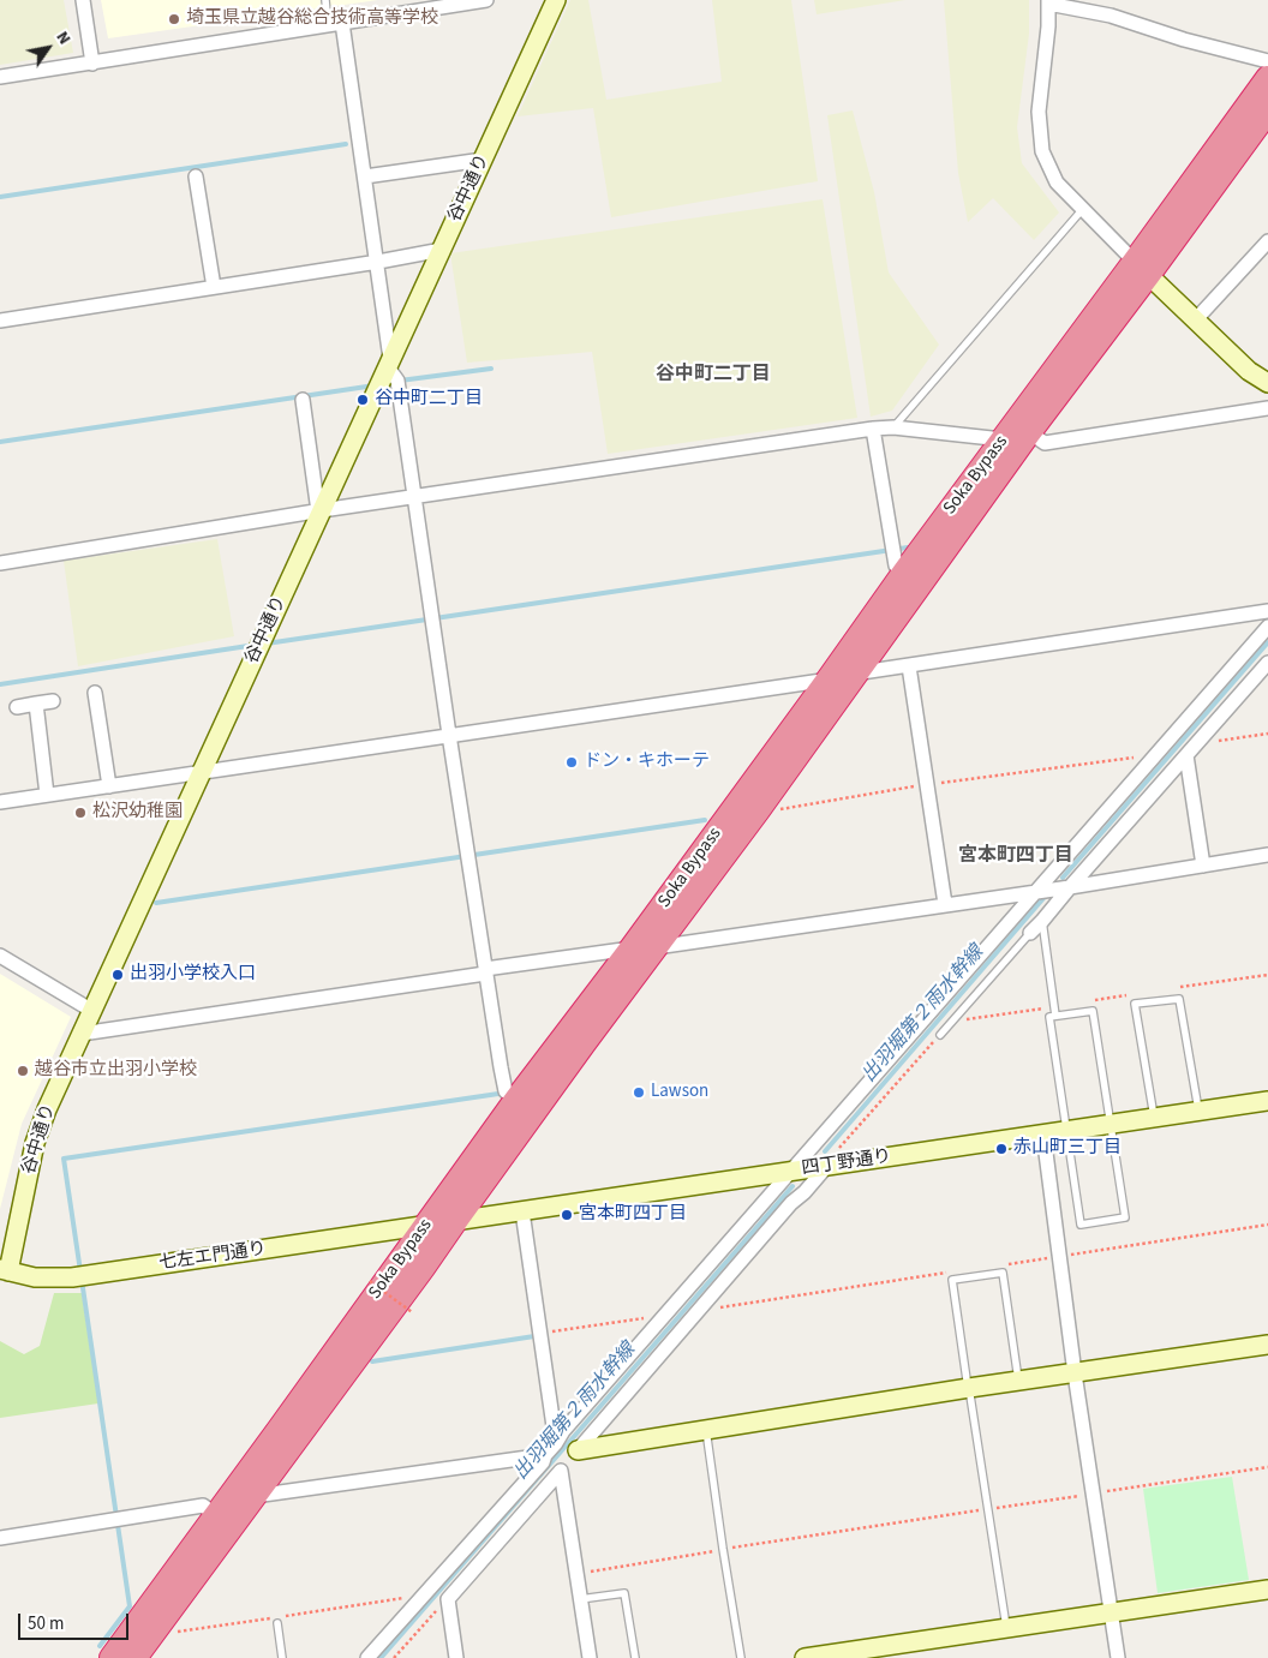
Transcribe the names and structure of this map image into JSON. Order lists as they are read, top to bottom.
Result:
{
  "streets": {
    "highway": ["Soka Bypass"],
    "street": ["谷中通り", "四丁野通り", "七左エ門通り"]
  },
  "crossings": [
    ["谷中通り", "七左エ門通り"],
    ["Soka Bypass", "四丁野通り"],
    ["Soka Bypass", "七左エ門通り"],
    ["四丁野通り", "七左エ門通り"]
  ],
  "districts": ["谷中町二丁目", "宮本町四丁目"],
  "water": ["出羽堀第２雨水幹線"],
  "places": [
    "埼玉県立越谷総合技術高等学校",
    "谷中町二丁目",
    "ドン・キホーテ",
    "松沢幼稚園",
    "出羽小学校入口",
    "越谷市立出羽小学校",
    "Lawson",
    "赤山町三丁目",
    "宮本町四丁目"
  ],
  "scale_bar": "50 m",
  "north": "top right"
}
